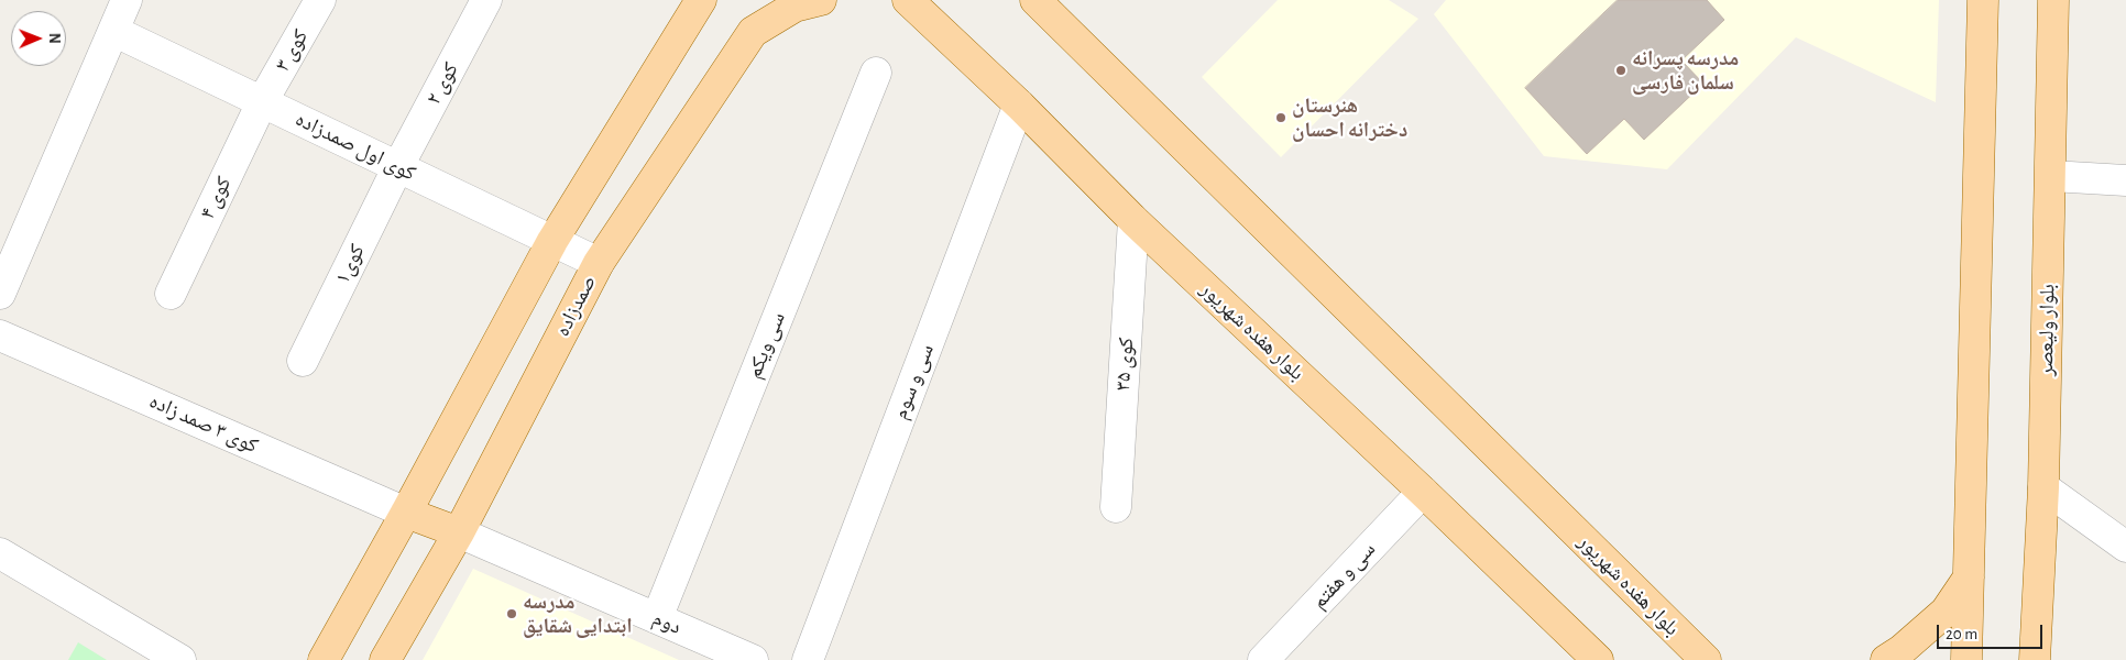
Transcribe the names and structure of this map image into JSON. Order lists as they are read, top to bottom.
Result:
{
  "streets": {
    "main road": ["صمدزاده", "بلوار ولیعصر", "بلوار هفده شهریور"],
    "street": [
      "کوی ۳",
      "کوی ۲",
      "کوی اول صمدزاده",
      "کوی ۴",
      "کوی۱",
      "سی ویکم",
      "کوی ۳۵",
      "سی و سوم",
      "کوی ۳ صمد زاده",
      "سی و هفتم",
      "دوم"
    ]
  },
  "crossings": [
    ["کوی ۳", "کوی اول صمدزاده"],
    ["کوی ۳", "کوی ۴"],
    ["کوی ۲", "کوی اول صمدزاده"],
    ["کوی ۲", "کوی۱"],
    ["کوی اول صمدزاده", "کوی ۴"],
    ["کوی اول صمدزاده", "کوی۱"],
    ["کوی اول صمدزاده", "صمدزاده"],
    ["صمدزاده", "دوم"],
    ["بلوار هفده شهریور", "کوی ۳۵"],
    ["بلوار هفده شهریور", "سی و سوم"],
    ["بلوار هفده شهریور", "سی و هفتم"],
    ["سی ویکم", "دوم"]
  ],
  "places": ["مدرسه پسرانه سلمان فارسی", "هنرستان دخترانه احسان", "مدرسه ابتدایی شقایق"],
  "scale_bar": "20 m",
  "north": "right"
}
